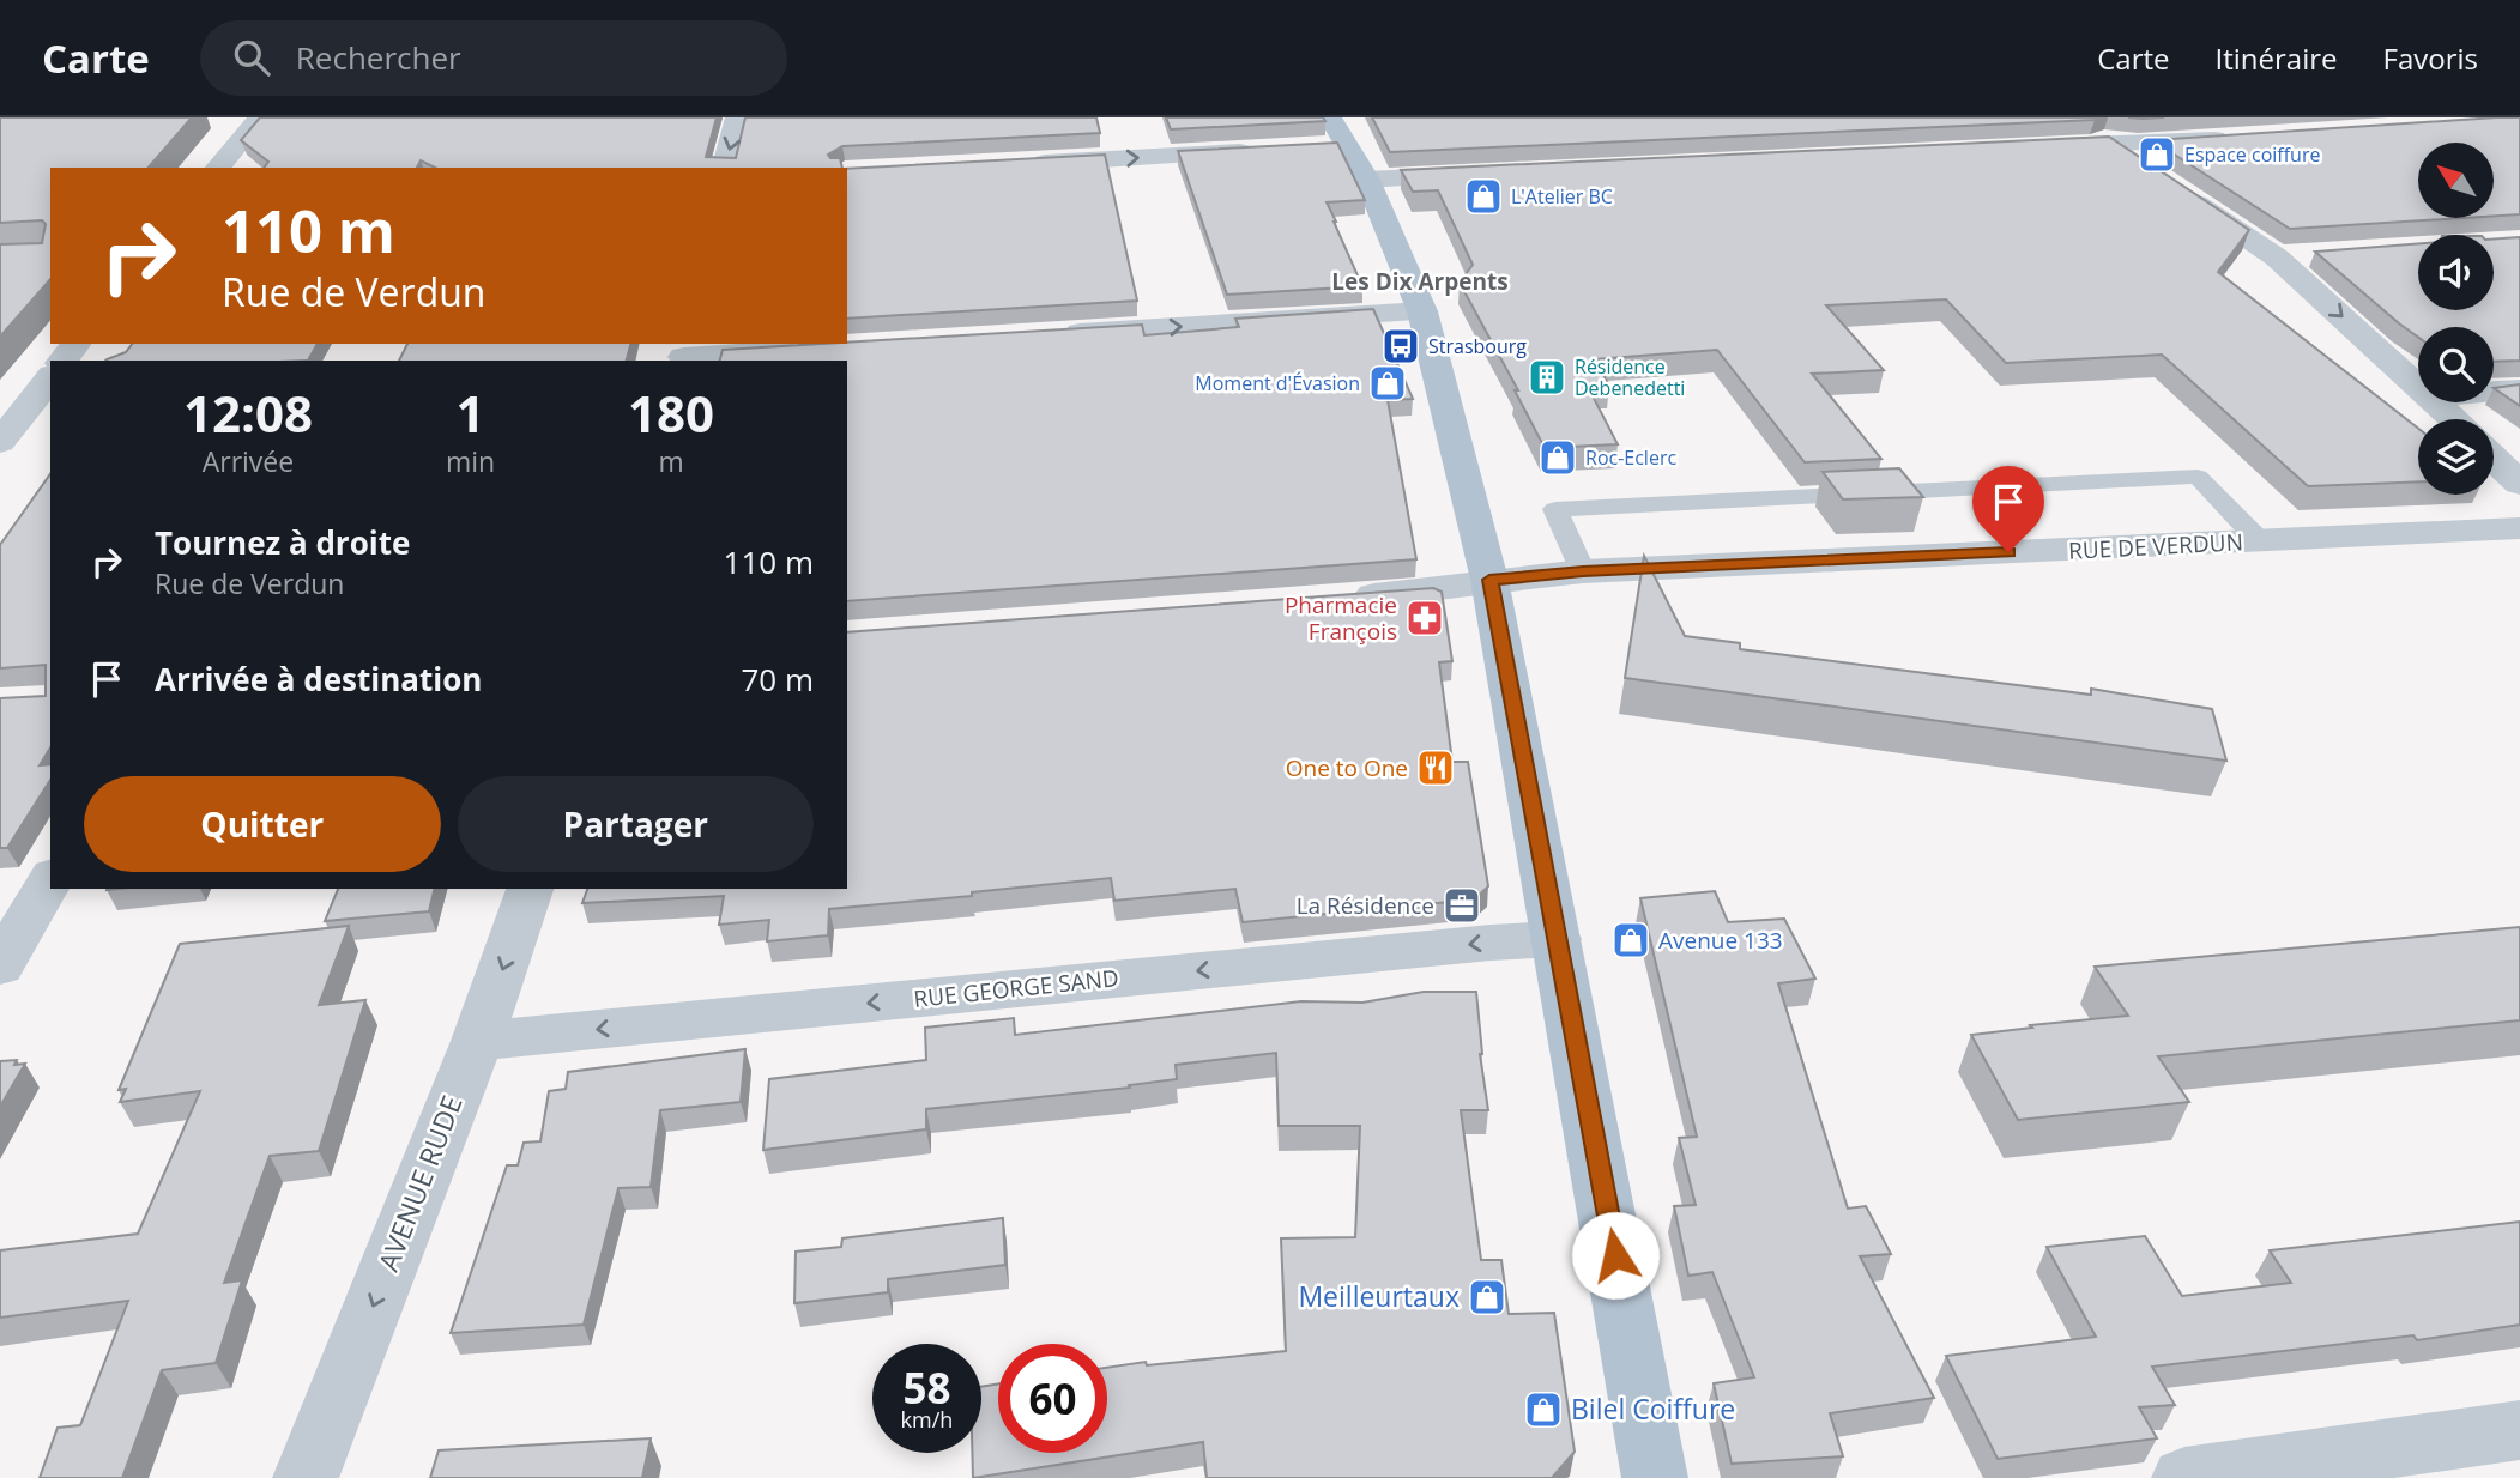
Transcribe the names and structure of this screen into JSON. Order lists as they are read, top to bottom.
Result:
{
  "streets": {
    "street": ["RUE DE VERDUN", "RUE GEORGE SAND", "AVENUE RUDE"]
  },
  "crossings": [
    ["RUE GEORGE SAND", "AVENUE RUDE"]
  ],
  "one_way": ["RUE GEORGE SAND", "AVENUE RUDE"],
  "districts": ["Les Dix Arpents"],
  "places": {
    "shop": [
      "Espace coiffure",
      "L'Atelier BC",
      "Moment d'Évasion",
      "Roc-Eclerc",
      "Avenue 133",
      "Meilleurtaux",
      "Bilel Coiffure"
    ],
    "bus stop": ["Strasbourg"],
    "building": ["Résidence Debenedetti"],
    "pharmacy": ["Pharmacie François"],
    "restaurant": ["One to One"],
    "office": ["La Résidence"]
  },
  "north": "top left",
  "page": {
    "header": "Carte",
    "search": "Rechercher",
    "nav": ["Carte", "Itinéraire", "Favoris"],
    "turn": ["110 m", "Rue de Verdun"],
    "eta": [
      "12:08",
      "Arrivée",
      "1",
      "min",
      "180",
      "m"
    ],
    "list": [
      {
        "name": "Tournez à droite",
        "note": "Rue de Verdun",
        "value": "110 m"
      },
      {
        "name": "Arrivée à destination",
        "value": "70 m"
      }
    ],
    "buttons": ["Quitter", "Partager"],
    "speed": "58 km/h",
    "limit": "60"
  }
}
